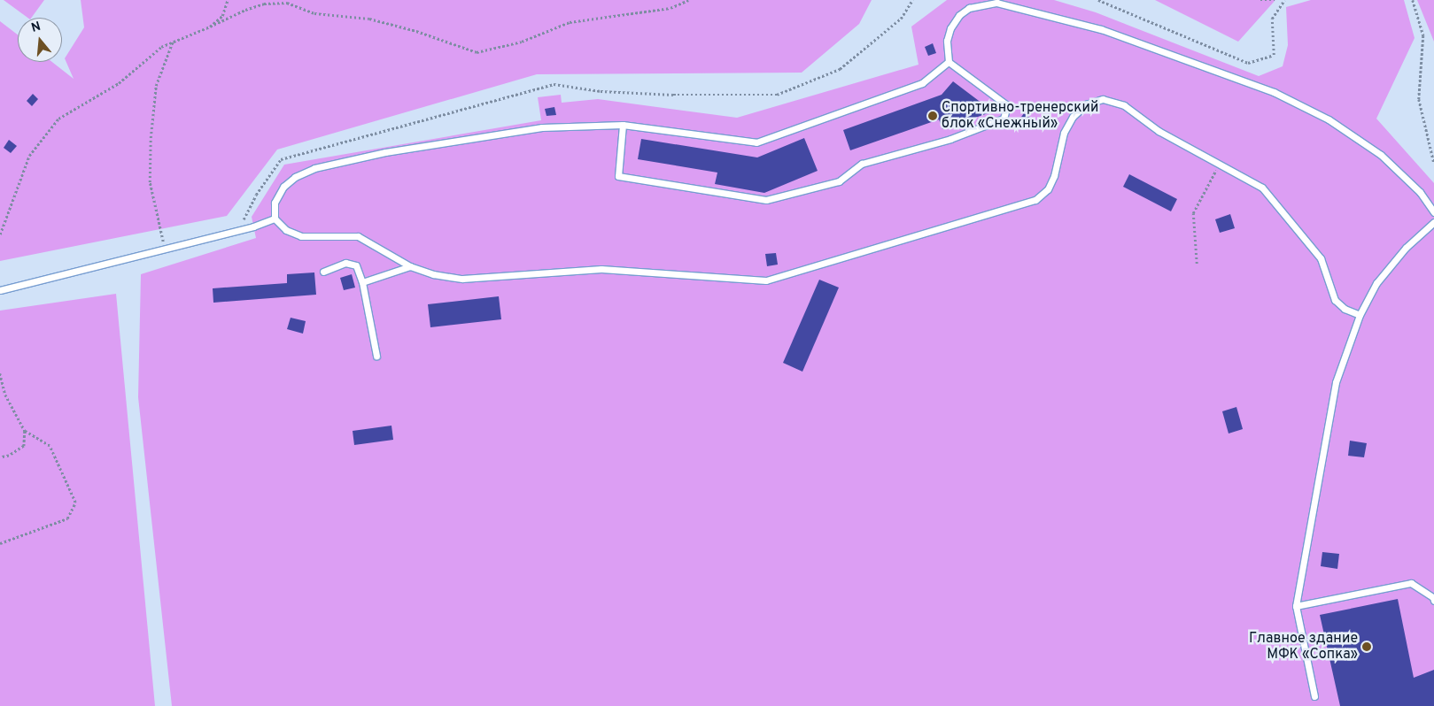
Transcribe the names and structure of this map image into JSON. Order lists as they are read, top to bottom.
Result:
{
  "places": ["Спортивно-тренерский блок «Снежный»", "Главное здание МФК «Сопка»"],
  "north": "top"
}
